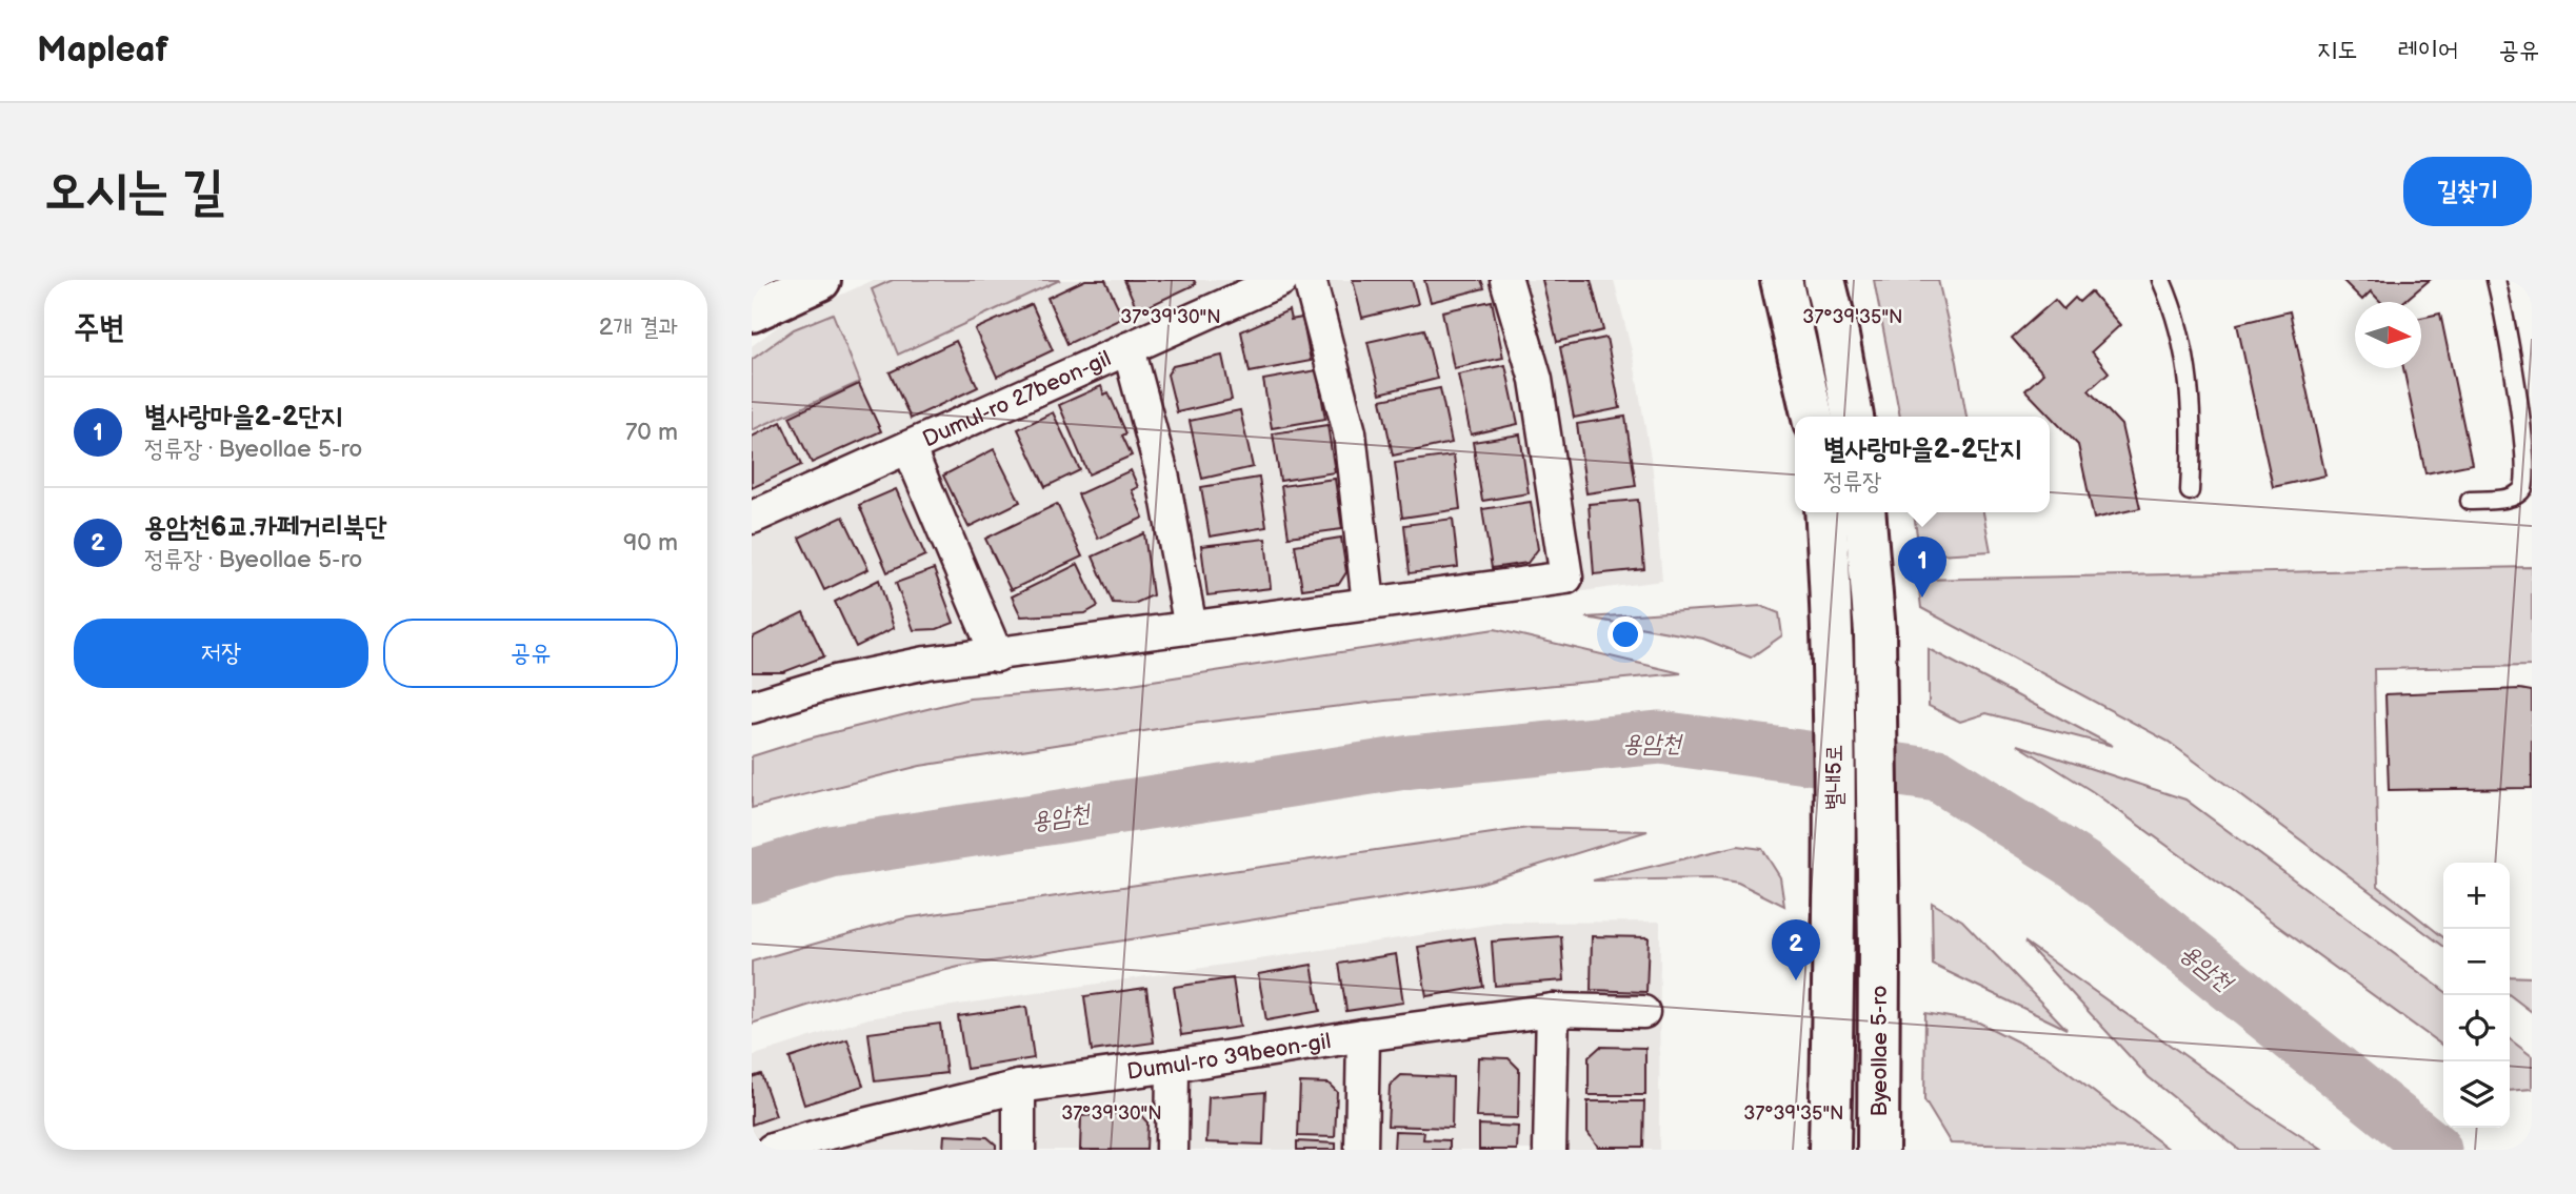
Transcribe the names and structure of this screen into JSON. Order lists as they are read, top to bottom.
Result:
{
  "streets": {
    "street": [
      "Dumul-ro 27beon-gil",
      "별내5로",
      "Byeollae 5-ro",
      "Dumul-ro 39beon-gil"
    ]
  },
  "crossings": [
    ["별내5로", "Byeollae 5-ro"]
  ],
  "water": ["용암천"],
  "north": "right",
  "page": {
    "header": "Mapleaf",
    "nav": ["지도", "레이어", "공유"],
    "buttons": [
      "길찾기",
      ["저장", "공유"]
    ],
    "title": "오시는 길",
    "heading": ["주변", "2개 결과"],
    "list": [
      {
        "mark": "1",
        "name": "별사랑마을2-2단지",
        "note": "정류장 · Byeollae 5-ro",
        "value": "70 m"
      },
      {
        "mark": "2",
        "name": "용암천6교.카페거리북단",
        "note": "정류장 · Byeollae 5-ro",
        "value": "90 m"
      }
    ],
    "popup": ["별사랑마을2-2단지", "정류장"],
    "pins": ["1", "2"],
    "map_buttons": ["+", "−"]
  },
  "coordinates": ["37°39'30\"N", "37°39'35\"N"]
}
